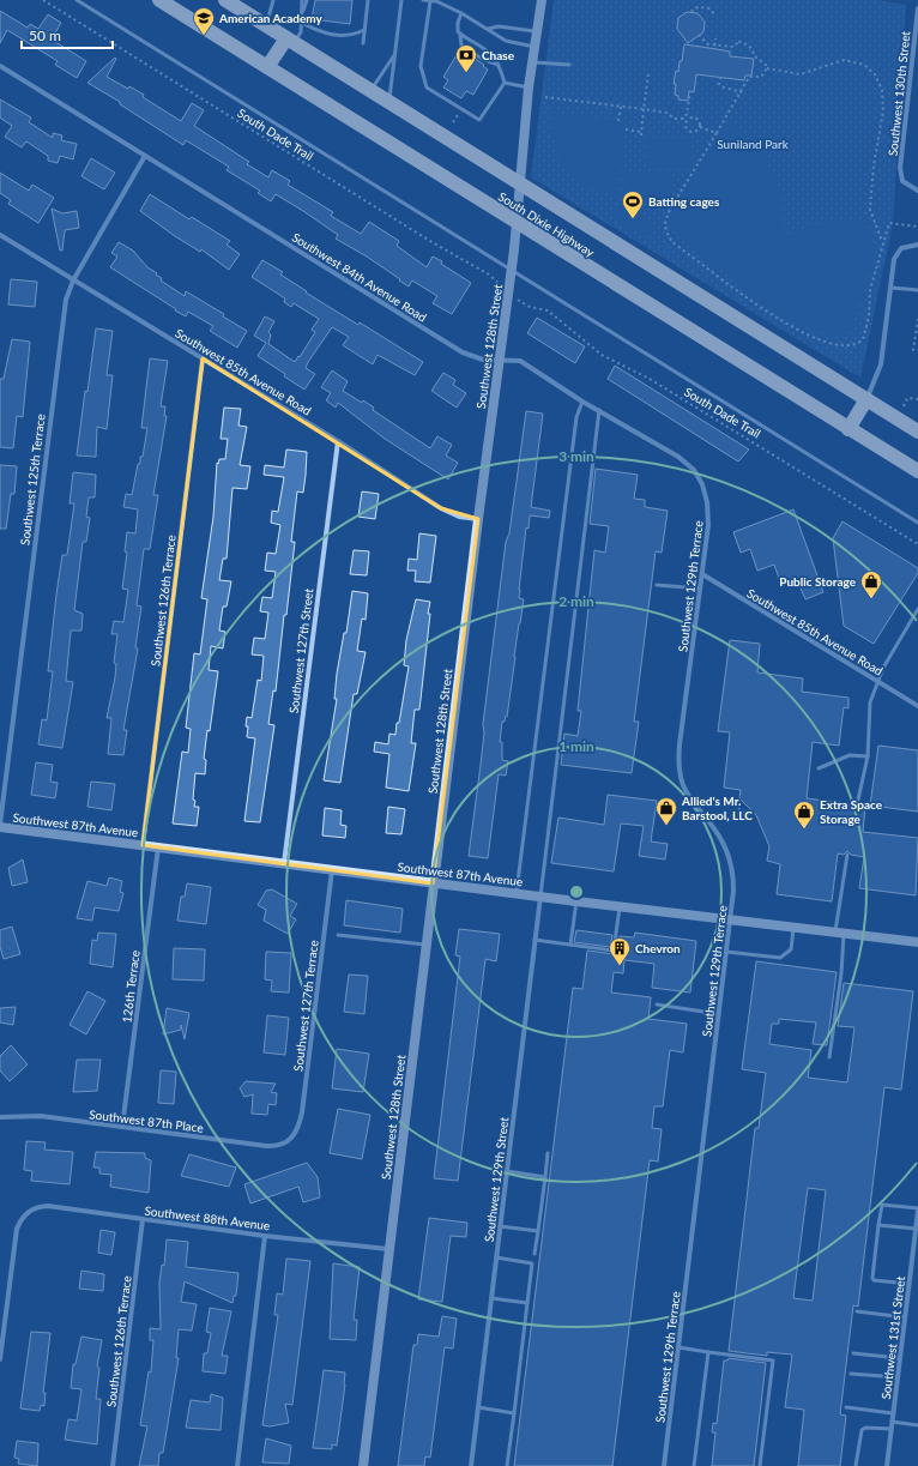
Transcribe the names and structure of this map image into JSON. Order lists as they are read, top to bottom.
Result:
{
  "streets": {
    "highway": ["South Dixie Highway"],
    "street": [
      "Southwest 130th Street",
      "Southwest 84th Avenue Road",
      "Southwest 128th Street",
      "Southwest 85th Avenue Road",
      "Southwest 125th Terrace",
      "Southwest 129th Terrace",
      "Southwest 126th Terrace",
      "Southwest 127th Street",
      "Southwest 87th Avenue",
      "126th Terrace",
      "Southwest 127th Terrace",
      "Southwest 87th Place",
      "Southwest 129th Street",
      "Southwest 88th Avenue",
      "Southwest 131st Street"
    ],
    "path": ["South Dade Trail"]
  },
  "crossings": [
    ["South Dixie Highway", "Southwest 128th Street"],
    ["Southwest 84th Avenue Road", "Southwest 128th Street"],
    ["Southwest 84th Avenue Road", "Southwest 125th Terrace"],
    ["Southwest 84th Avenue Road", "Southwest 129th Terrace"],
    ["Southwest 128th Street", "Southwest 85th Avenue Road"],
    ["Southwest 128th Street", "Southwest 87th Avenue"],
    ["Southwest 128th Street", "Southwest 88th Avenue"],
    ["Southwest 85th Avenue Road", "Southwest 125th Terrace"],
    ["Southwest 85th Avenue Road", "Southwest 129th Terrace"],
    ["Southwest 85th Avenue Road", "Southwest 126th Terrace"],
    ["Southwest 85th Avenue Road", "Southwest 127th Street"],
    ["Southwest 125th Terrace", "Southwest 87th Avenue"],
    ["Southwest 129th Terrace", "Southwest 87th Avenue"],
    ["Southwest 126th Terrace", "Southwest 87th Avenue"],
    ["Southwest 126th Terrace", "Southwest 88th Avenue"],
    ["Southwest 127th Street", "Southwest 87th Avenue"],
    ["Southwest 87th Avenue", "126th Terrace"],
    ["Southwest 87th Avenue", "Southwest 127th Terrace"],
    ["Southwest 87th Avenue", "Southwest 129th Street"],
    ["126th Terrace", "Southwest 87th Place"],
    ["Southwest 127th Terrace", "Southwest 87th Place"]
  ],
  "parks": ["Suniland Park"],
  "places": {
    "school or university": ["American Academy"],
    "bank": ["Chase"],
    "sports": ["Batting cages"],
    "shop": ["Public Storage", "Allied's Mr. Barstool, LLC", "Extra Space Storage"],
    "building": ["Chevron"]
  },
  "scale_bar": "50 m",
  "rings": ["3 min", "2 min", "1 min"]
}
